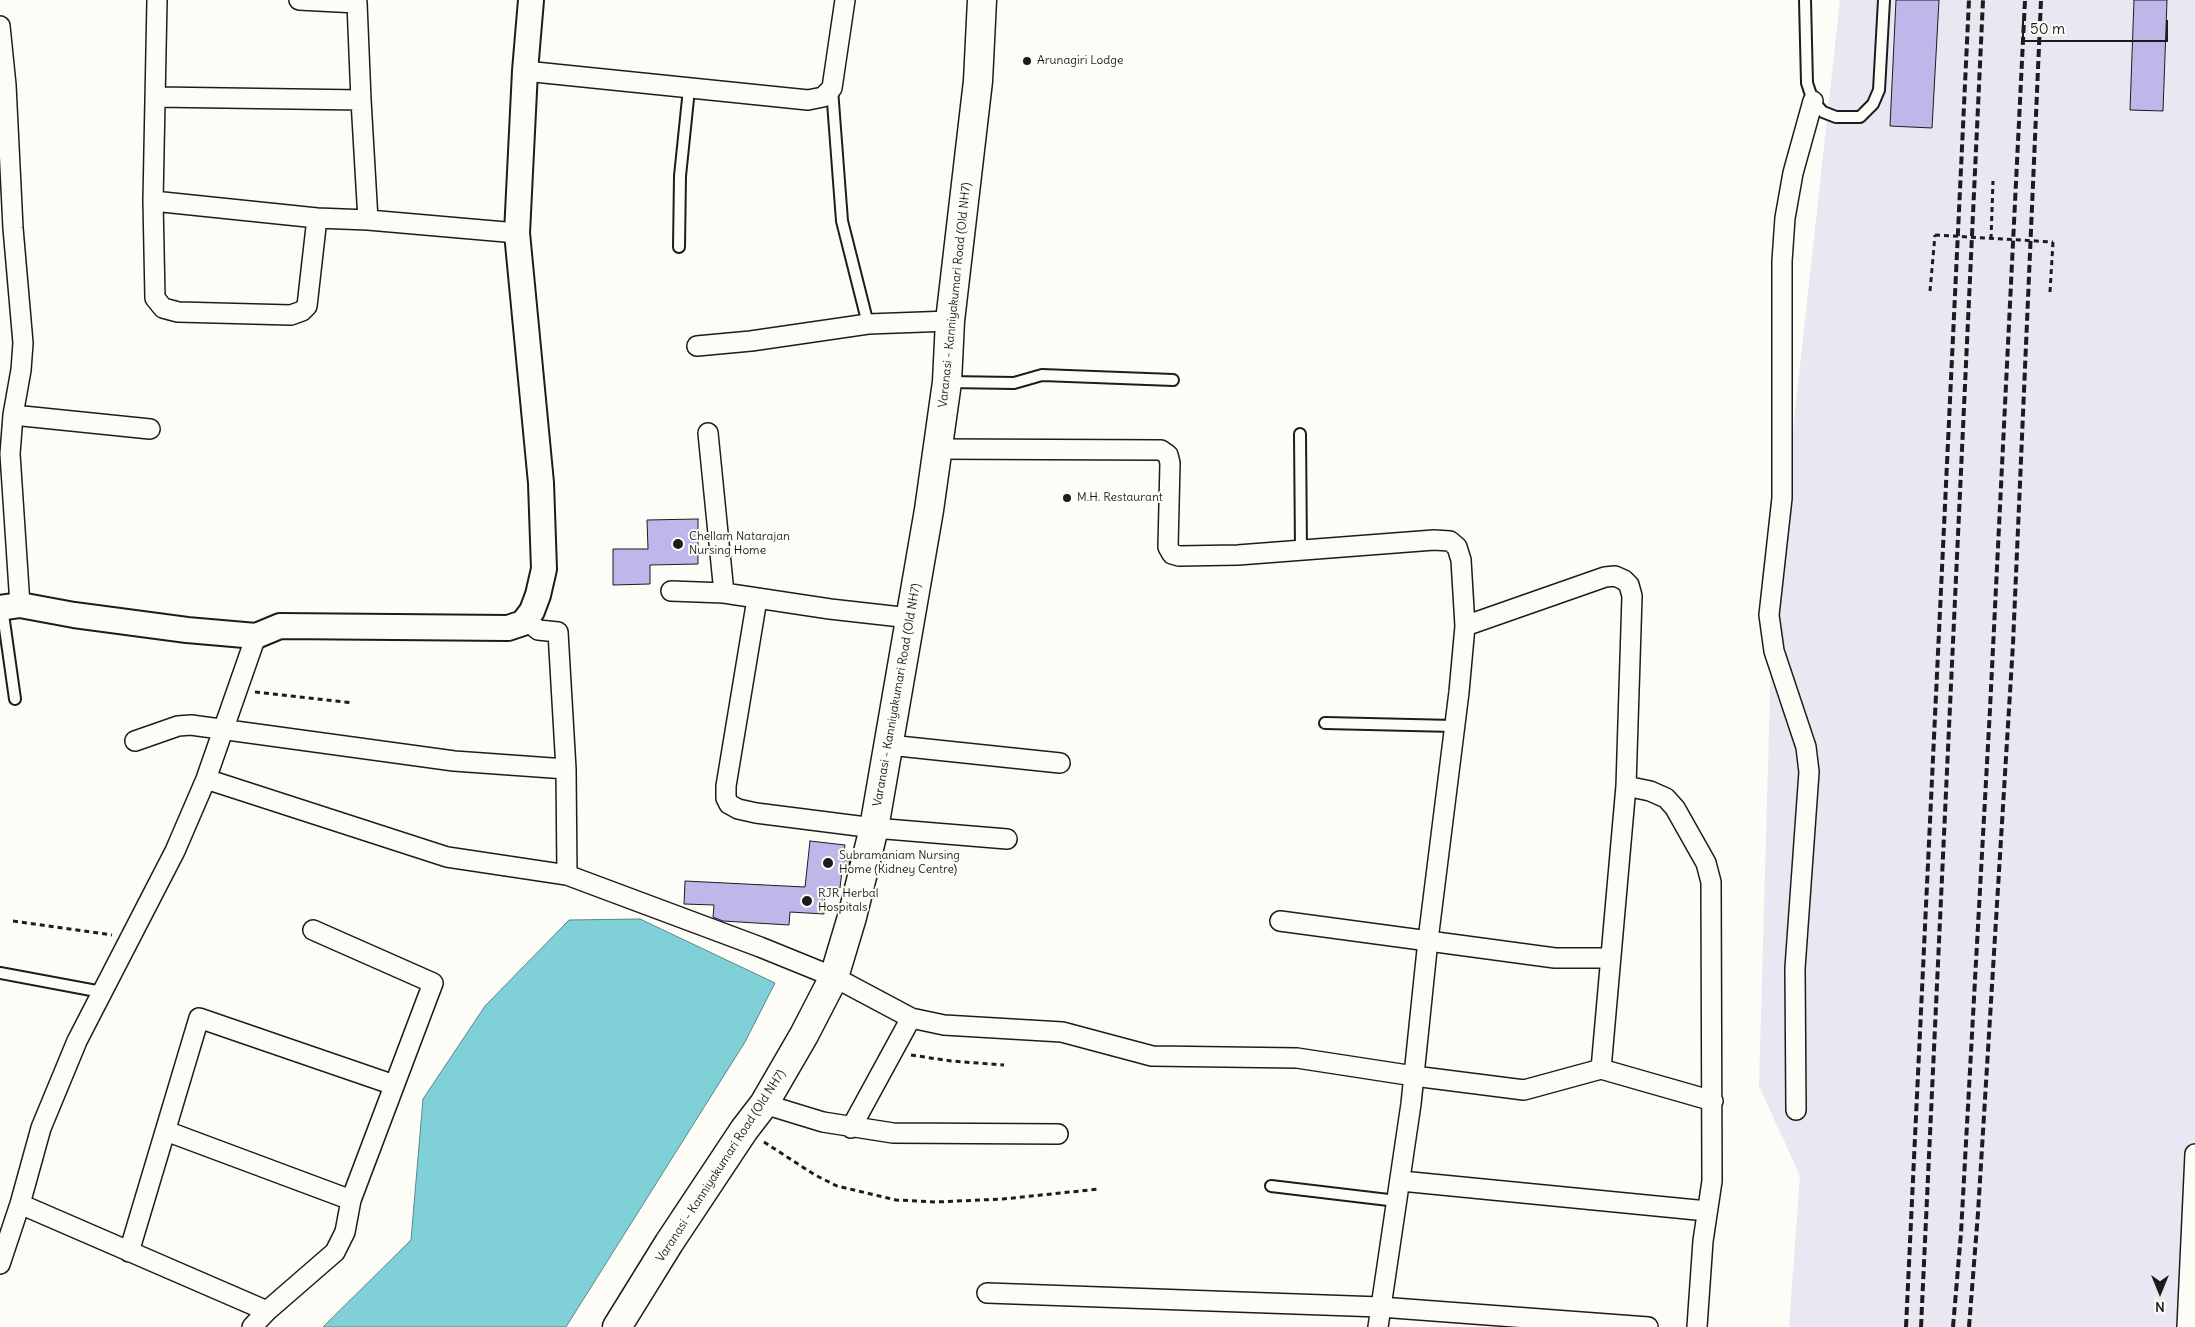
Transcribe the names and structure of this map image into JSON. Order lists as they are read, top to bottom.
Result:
{
  "streets": {
    "main road": ["Varanasi - Kanniyakumari Road (Old NH7)"]
  },
  "places": [
    "Arunagiri Lodge",
    "M.H. Restaurant",
    "Chellam Natarajan Nursing Home",
    "Subramaniam Nursing Home (Kidney Centre)",
    "RJR Herbal Hospitals"
  ],
  "scale_bar": "50 m",
  "north": "bottom"
}
